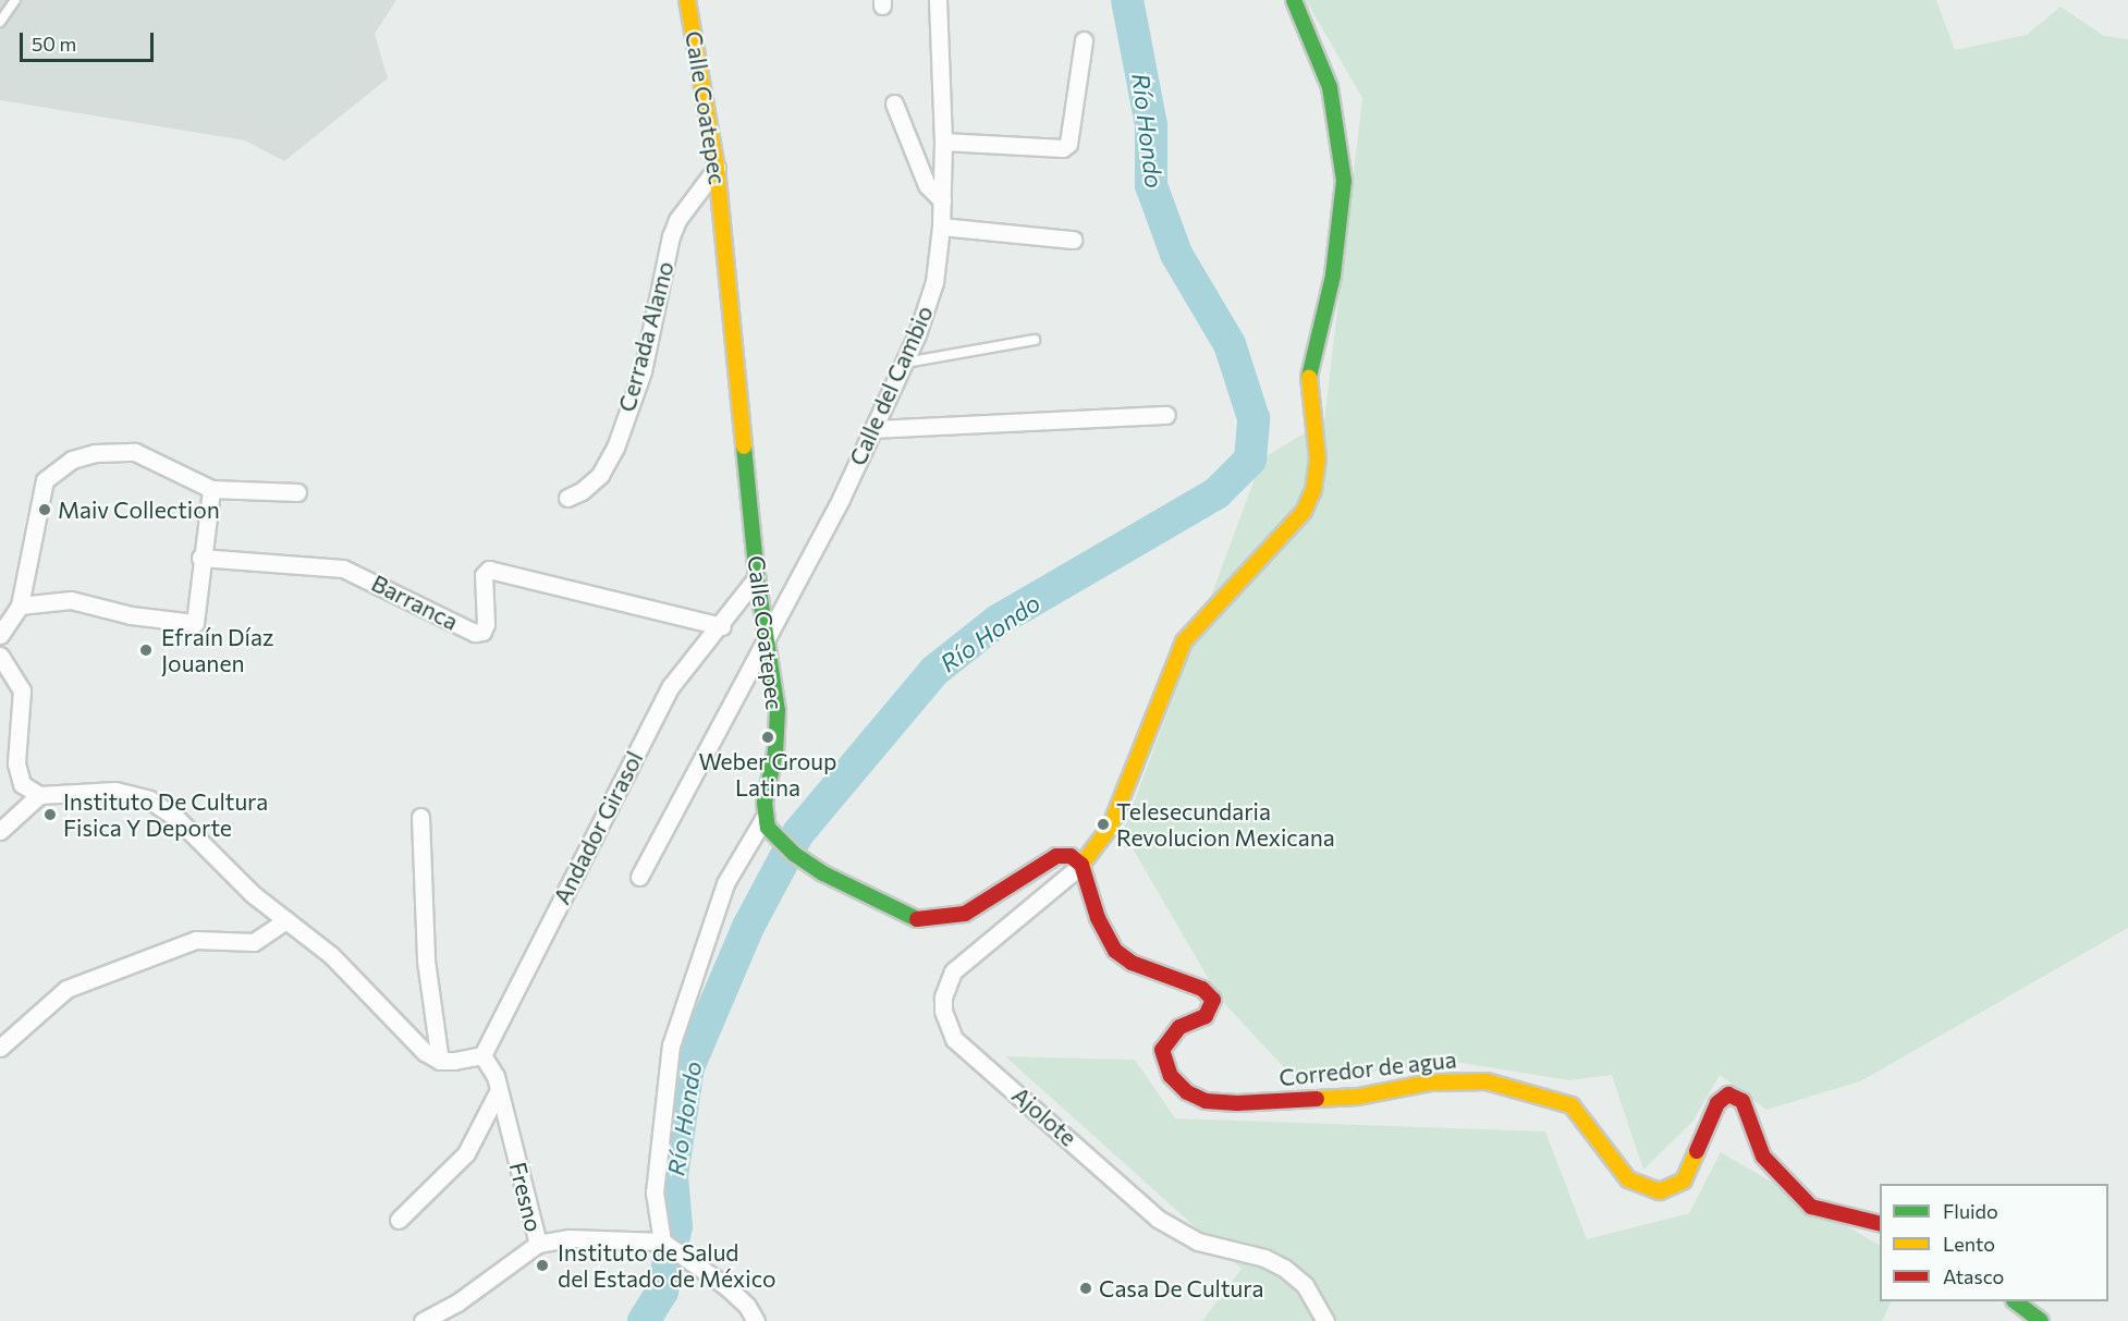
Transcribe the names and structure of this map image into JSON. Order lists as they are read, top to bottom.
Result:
{
  "streets": {
    "main road": ["Calle Coatepec", "Corredor de agua"],
    "street": [
      "Cerrada Alamo",
      "Calle del Cambio",
      "Barranca",
      "Andador Girasol",
      "Ajolote",
      "Fresno"
    ]
  },
  "crossings": [
    ["Calle Coatepec", "Cerrada Alamo"],
    ["Calle Coatepec", "Calle del Cambio"],
    ["Calle Coatepec", "Andador Girasol"],
    ["Barranca", "Andador Girasol"],
    ["Andador Girasol", "Fresno"],
    ["Corredor de agua", "Ajolote"]
  ],
  "water": ["Río Hondo"],
  "places": [
    "Maiv Collection",
    "Efraín Díaz Jouanen",
    "Weber Group Latina",
    "Instituto De Cultura Fisica Y Deporte",
    "Telesecundaria Revolucion Mexicana",
    "Instituto de Salud del Estado de México",
    "Casa De Cultura"
  ],
  "legend": ["Fluido", "Lento", "Atasco"],
  "scale_bar": "50 m"
}
